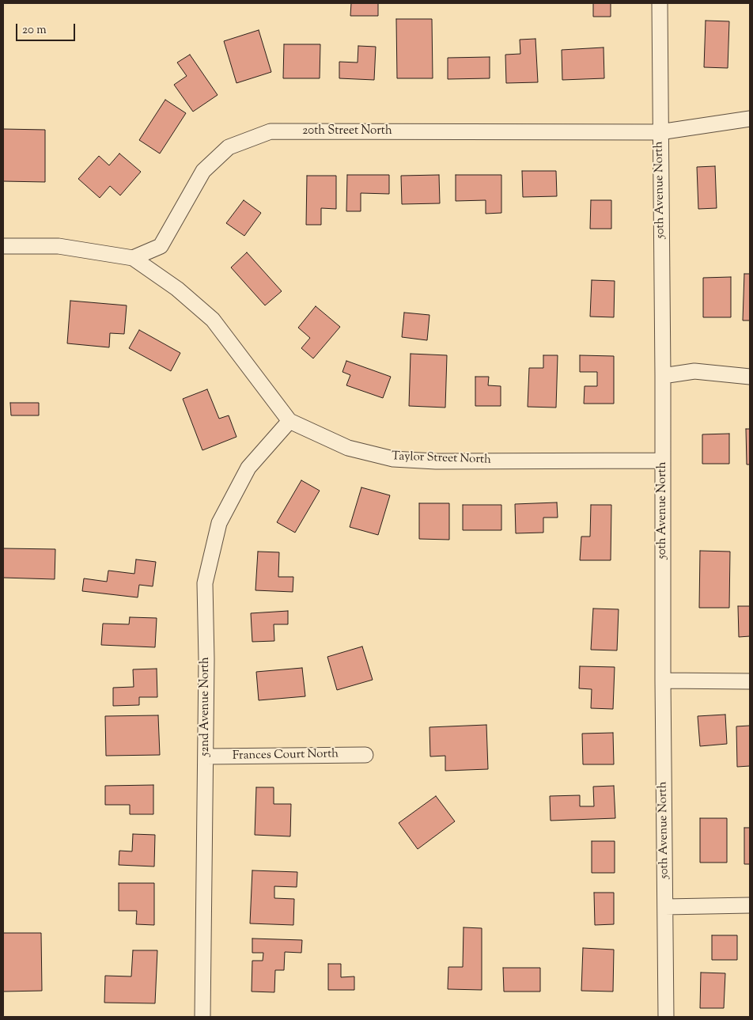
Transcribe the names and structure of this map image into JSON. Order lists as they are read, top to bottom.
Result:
{
  "streets": {
    "street": [
      "20th Street North",
      "50th Avenue North",
      "Taylor Street North",
      "52nd Avenue North",
      "Frances Court North"
    ]
  },
  "crossings": [
    ["20th Street North", "50th Avenue North"],
    ["20th Street North", "Taylor Street North"],
    ["50th Avenue North", "Taylor Street North"],
    ["Taylor Street North", "52nd Avenue North"],
    ["52nd Avenue North", "Frances Court North"]
  ],
  "scale_bar": "20 m"
}
